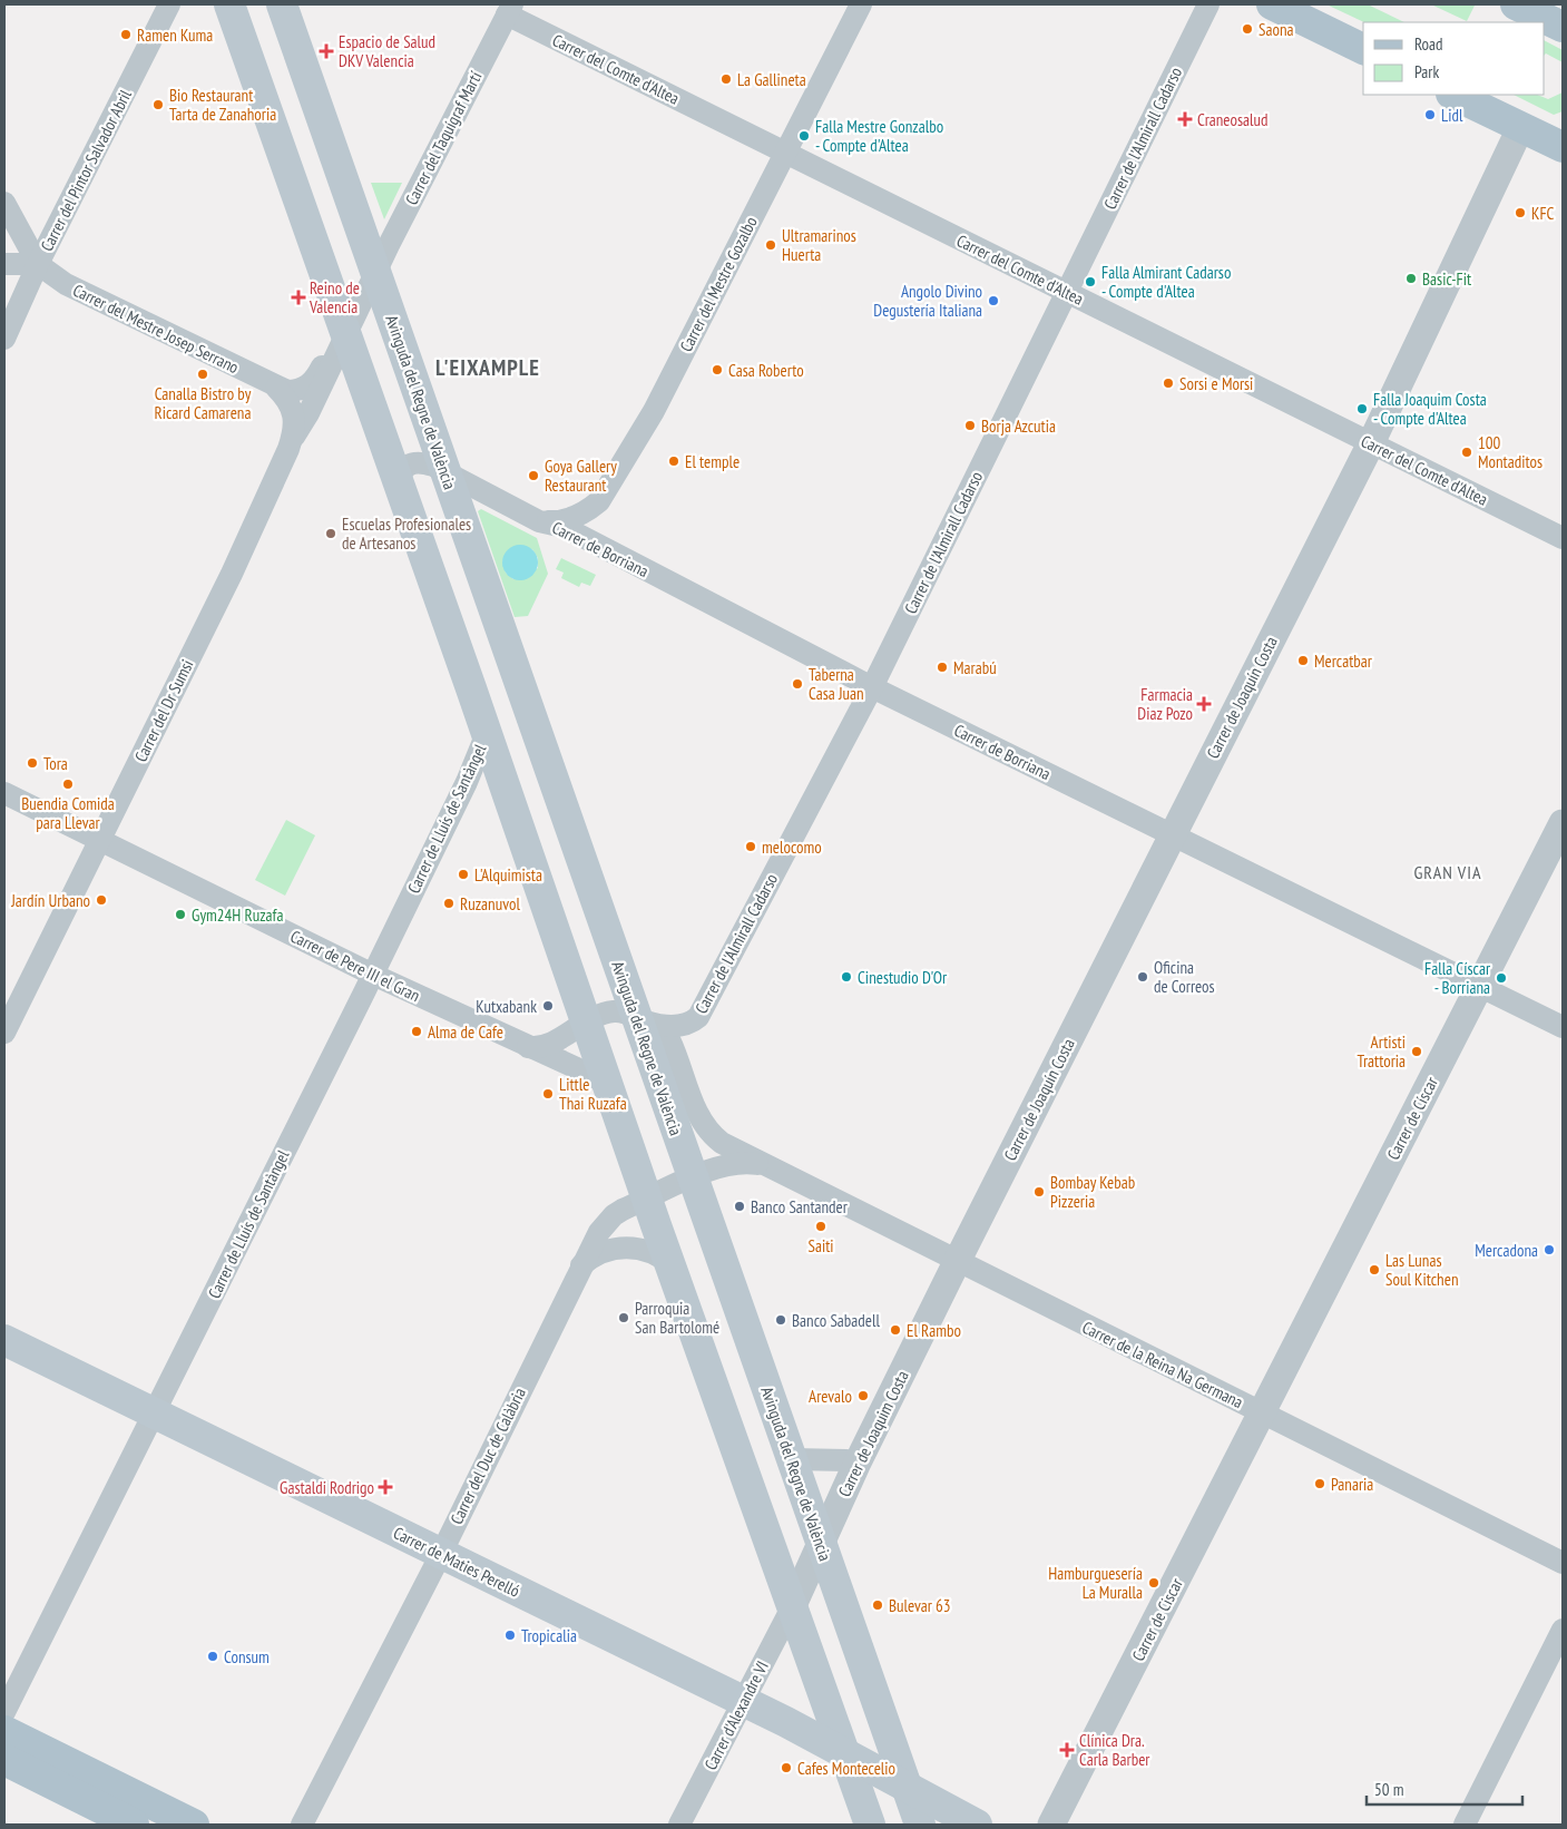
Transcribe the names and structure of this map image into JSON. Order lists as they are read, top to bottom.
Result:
{
  "streets": {
    "main road": ["Avinguda del Regne de València", "Carrer de Maties Perelló"],
    "street": [
      "Carrer del Comte d'Altea",
      "Carrer del Taquígraf Martí",
      "Carrer de l'Almirall Cadarso",
      "Carrer del Pintor Salvador Abril",
      "Carrer del Mestre Gozalbo",
      "Carrer del Mestre Josep Serrano",
      "Carrer de Borriana",
      "Carrer de Joaquín Costa",
      "Carrer del Dr Sumsi",
      "Carrer de Lluís de Santàngel",
      "Carrer de Pere III el Gran",
      "Carrer de Císcar",
      "Carrer de la Reina Na Germana",
      "Carrer de Joaquim Costa",
      "Carrer del Duc de Calàbria",
      "Carrer de Ciscar",
      "Carrer d'Alexandre VI"
    ]
  },
  "crossings": [
    ["Carrer del Comte d'Altea", "Carrer del Taquígraf Martí"],
    ["Carrer del Comte d'Altea", "Carrer de l'Almirall Cadarso"],
    ["Carrer del Comte d'Altea", "Carrer del Mestre Gozalbo"],
    ["Carrer del Comte d'Altea", "Carrer de Joaquín Costa"],
    ["Carrer del Taquígraf Martí", "Avinguda del Regne de València"],
    ["Carrer de l'Almirall Cadarso", "Avinguda del Regne de València"],
    ["Carrer de l'Almirall Cadarso", "Carrer de Borriana"],
    ["Carrer del Pintor Salvador Abril", "Carrer del Mestre Josep Serrano"],
    ["Carrer del Mestre Gozalbo", "Carrer de Borriana"],
    ["Carrer del Mestre Josep Serrano", "Carrer del Dr Sumsi"],
    ["Avinguda del Regne de València", "Carrer de Borriana"],
    ["Avinguda del Regne de València", "Carrer de la Reina Na Germana"],
    ["Avinguda del Regne de València", "Carrer de Joaquim Costa"],
    ["Avinguda del Regne de València", "Carrer del Duc de Calàbria"],
    ["Avinguda del Regne de València", "Carrer de Maties Perelló"],
    ["Carrer de Borriana", "Carrer de Joaquín Costa"],
    ["Carrer de Borriana", "Carrer de Císcar"],
    ["Carrer de Joaquín Costa", "Carrer de la Reina Na Germana"],
    ["Carrer de Joaquín Costa", "Carrer de Joaquim Costa"],
    ["Carrer del Dr Sumsi", "Carrer de Pere III el Gran"],
    ["Carrer de Lluís de Santàngel", "Carrer de Pere III el Gran"],
    ["Carrer de Lluís de Santàngel", "Carrer de Maties Perelló"],
    ["Carrer de Císcar", "Carrer de la Reina Na Germana"],
    ["Carrer de Císcar", "Carrer de Ciscar"],
    ["Carrer de la Reina Na Germana", "Carrer de Joaquim Costa"],
    ["Carrer de la Reina Na Germana", "Carrer del Duc de Calàbria"],
    ["Carrer de la Reina Na Germana", "Carrer de Ciscar"],
    ["Carrer de Joaquim Costa", "Carrer d'Alexandre VI"],
    ["Carrer del Duc de Calàbria", "Carrer de Maties Perelló"],
    ["Carrer de Maties Perelló", "Carrer d'Alexandre VI"]
  ],
  "districts": ["L'EIXAMPLE", "GRAN VIA"],
  "places": {
    "other": [
      "Saona",
      "Ramen Kuma",
      "La Gallineta",
      "Bio Restaurant Tarta de Zanahoria",
      "Lidl",
      "Falla Mestre Gonzalbo - Compte d'Altea",
      "KFC",
      "Ultramarinos Huerta",
      "Basic-Fit",
      "Falla Almirant Cadarso - Compte d'Altea",
      "Angolo Divino Degustería Italiana",
      "Casa Roberto",
      "Canalla Bistro by Ricard Camarena",
      "Sorsi e Morsi",
      "Falla Joaquim Costa - Compte d'Altea",
      "Borja Azcutia",
      "100 Montaditos",
      "El temple",
      "Goya Gallery Restaurant",
      "Escuelas Profesionales de Artesanos",
      "Mercatbar",
      "Marabú",
      "Taberna Casa Juan",
      "Tora",
      "Buendia Comida para Llevar",
      "melocomo",
      "L'Alquimista",
      "Jardín Urbano",
      "Ruzanuvol",
      "Gym24H Ruzafa",
      "Cinestudio D'Or",
      "Oficina de Correos",
      "Falla Císcar - Borriana",
      "Kutxabank",
      "Alma de Cafe",
      "Artisti Trattoria",
      "Little Thai Ruzafa",
      "Bombay Kebab Pizzeria",
      "Banco Santander",
      "Saiti",
      "Mercadona",
      "Las Lunas Soul Kitchen",
      "Parroquia San Bartolomé",
      "Banco Sabadell",
      "El Rambo",
      "Arevalo",
      "Panaria",
      "Hamburguesería La Muralla",
      "Bulevar 63",
      "Tropicalia",
      "Consum",
      "Cafes Montecelio"
    ],
    "health": [
      "Espacio de Salud DKV Valencia",
      "Craneosalud",
      "Reino de Valencia",
      "Farmacia Diaz Pozo",
      "Gastaldi Rodrigo",
      "Clínica Dra. Carla Barber"
    ]
  },
  "legend": ["Road", "Park"],
  "scale_bar": "50 m"
}
